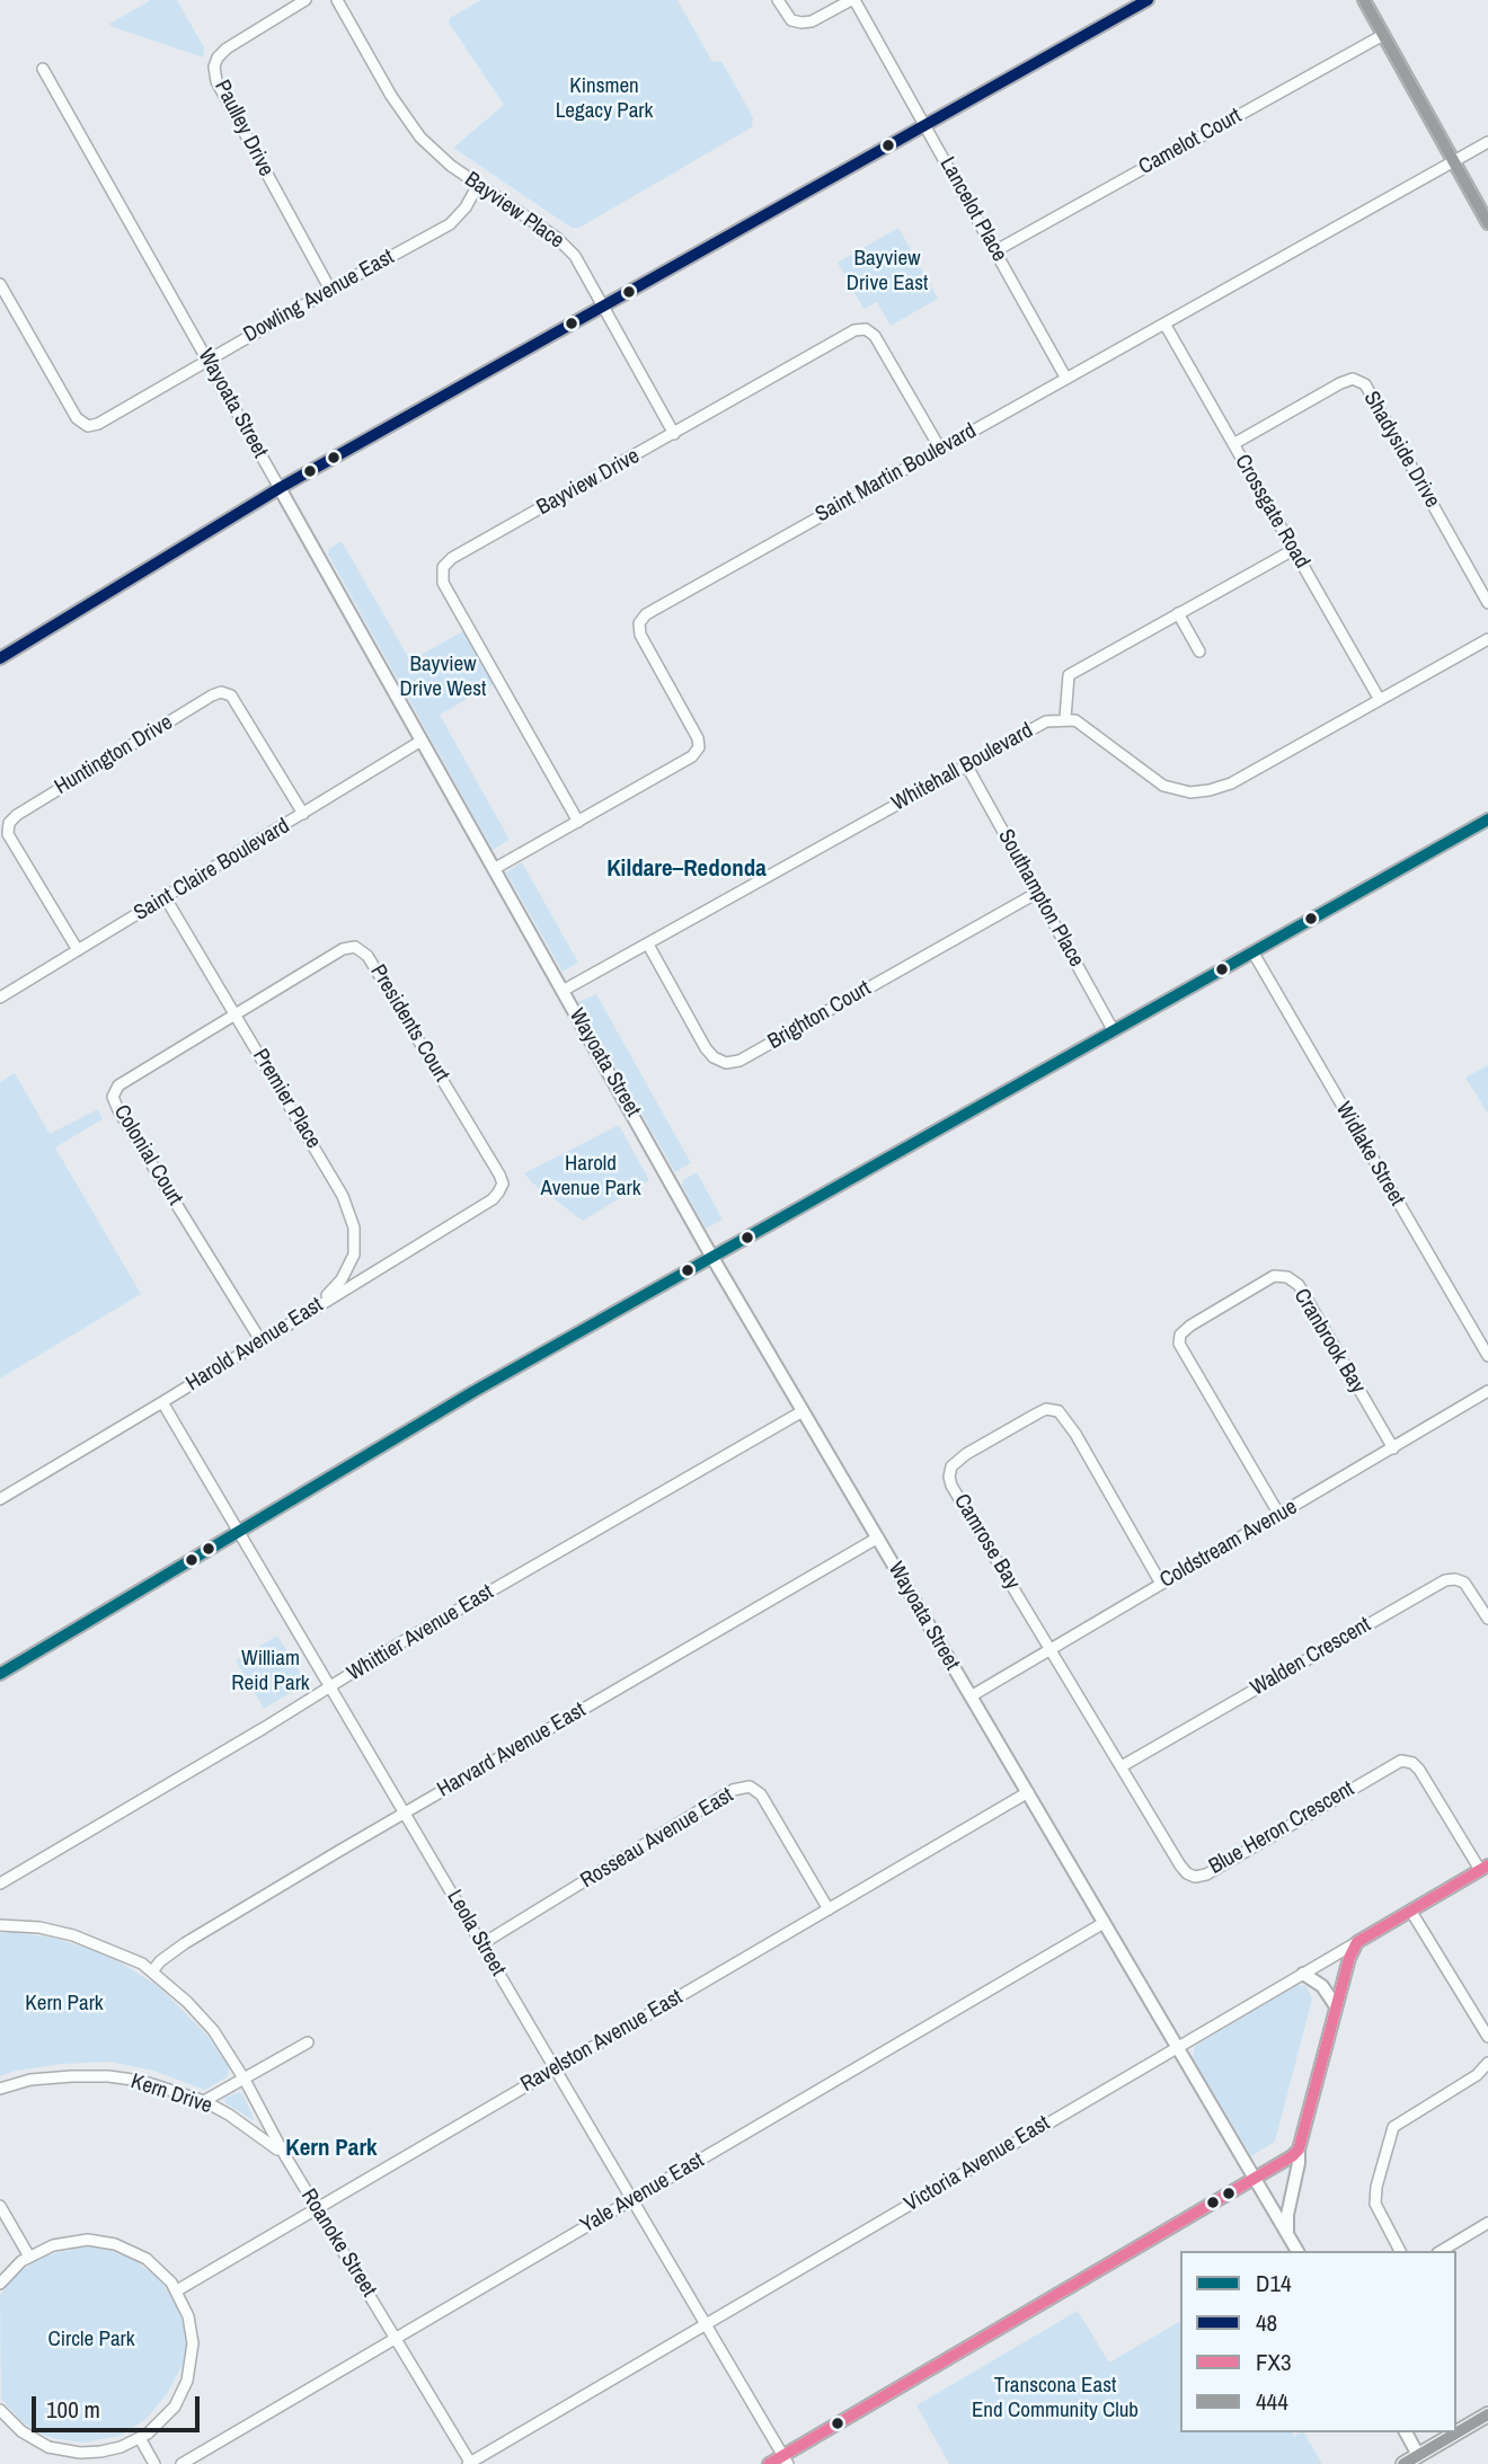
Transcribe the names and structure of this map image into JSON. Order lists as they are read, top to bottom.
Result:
{
  "streets": {
    "street": [
      "Paulley Drive",
      "Camelot Court",
      "Lancelot Place",
      "Bayview Place",
      "Dowling Avenue East",
      "Wayoata Street",
      "Shadyside Drive",
      "Saint Martin Boulevard",
      "Bayview Drive",
      "Crossgate Road",
      "Huntington Drive",
      "Whitehall Boulevard",
      "Saint Claire Boulevard",
      "Southampton Place",
      "Brighton Court",
      "Presidents Court",
      "Premier Place",
      "Widlake Street",
      "Colonial Court",
      "Cranbrook Bay",
      "Harold Avenue East",
      "Camrose Bay",
      "Coldstream Avenue",
      "Whittier Avenue East",
      "Walden Crescent",
      "Harvard Avenue East",
      "Blue Heron Crescent",
      "Rosseau Avenue East",
      "Leola Street",
      "Ravelston Avenue East",
      "Kern Drive",
      "Victoria Avenue East",
      "Yale Avenue East",
      "Roanoke Street"
    ]
  },
  "crossings": [
    ["Paulley Drive", "Dowling Avenue East"],
    ["Camelot Court", "Lancelot Place"],
    ["Lancelot Place", "Saint Martin Boulevard"],
    ["Bayview Place", "Dowling Avenue East"],
    ["Bayview Place", "Bayview Drive"],
    ["Dowling Avenue East", "Wayoata Street"],
    ["Wayoata Street", "Saint Martin Boulevard"],
    ["Wayoata Street", "Whitehall Boulevard"],
    ["Wayoata Street", "Saint Claire Boulevard"],
    ["Wayoata Street", "Coldstream Avenue"],
    ["Wayoata Street", "Whittier Avenue East"],
    ["Wayoata Street", "Harvard Avenue East"],
    ["Wayoata Street", "Ravelston Avenue East"],
    ["Wayoata Street", "Victoria Avenue East"],
    ["Wayoata Street", "Yale Avenue East"],
    ["Shadyside Drive", "Crossgate Road"],
    ["Saint Martin Boulevard", "Bayview Drive"],
    ["Saint Martin Boulevard", "Crossgate Road"],
    ["Huntington Drive", "Saint Claire Boulevard"],
    ["Whitehall Boulevard", "Southampton Place"],
    ["Whitehall Boulevard", "Brighton Court"],
    ["Saint Claire Boulevard", "Premier Place"],
    ["Southampton Place", "Brighton Court"],
    ["Presidents Court", "Premier Place"],
    ["Presidents Court", "Colonial Court"],
    ["Presidents Court", "Harold Avenue East"],
    ["Premier Place", "Colonial Court"],
    ["Premier Place", "Harold Avenue East"],
    ["Colonial Court", "Harold Avenue East"],
    ["Cranbrook Bay", "Coldstream Avenue"],
    ["Harold Avenue East", "Leola Street"],
    ["Camrose Bay", "Coldstream Avenue"],
    ["Camrose Bay", "Blue Heron Crescent"],
    ["Coldstream Avenue", "Blue Heron Crescent"],
    ["Whittier Avenue East", "Leola Street"],
    ["Walden Crescent", "Blue Heron Crescent"],
    ["Harvard Avenue East", "Leola Street"],
    ["Harvard Avenue East", "Roanoke Street"],
    ["Blue Heron Crescent", "Victoria Avenue East"],
    ["Rosseau Avenue East", "Leola Street"],
    ["Rosseau Avenue East", "Ravelston Avenue East"],
    ["Leola Street", "Ravelston Avenue East"],
    ["Leola Street", "Victoria Avenue East"],
    ["Leola Street", "Yale Avenue East"],
    ["Ravelston Avenue East", "Roanoke Street"],
    ["Kern Drive", "Roanoke Street"],
    ["Victoria Avenue East", "Roanoke Street"],
    ["Yale Avenue East", "Roanoke Street"]
  ],
  "districts": ["Kildare–Redonda", "Kern Park"],
  "parks": [
    "Kinsmen Legacy Park",
    "Bayview Drive East",
    "Bayview Drive West",
    "Harold Avenue Park",
    "William Reid Park",
    "Kern Park",
    "Circle Park",
    "Transcona East End Community Club"
  ],
  "lines": [
    "transit line 48",
    "transit line 444",
    "transit line D14",
    "transit line FX3"
  ],
  "legend": [
    "D14",
    "48",
    "FX3",
    "444"
  ],
  "scale_bar": "100 m"
}
